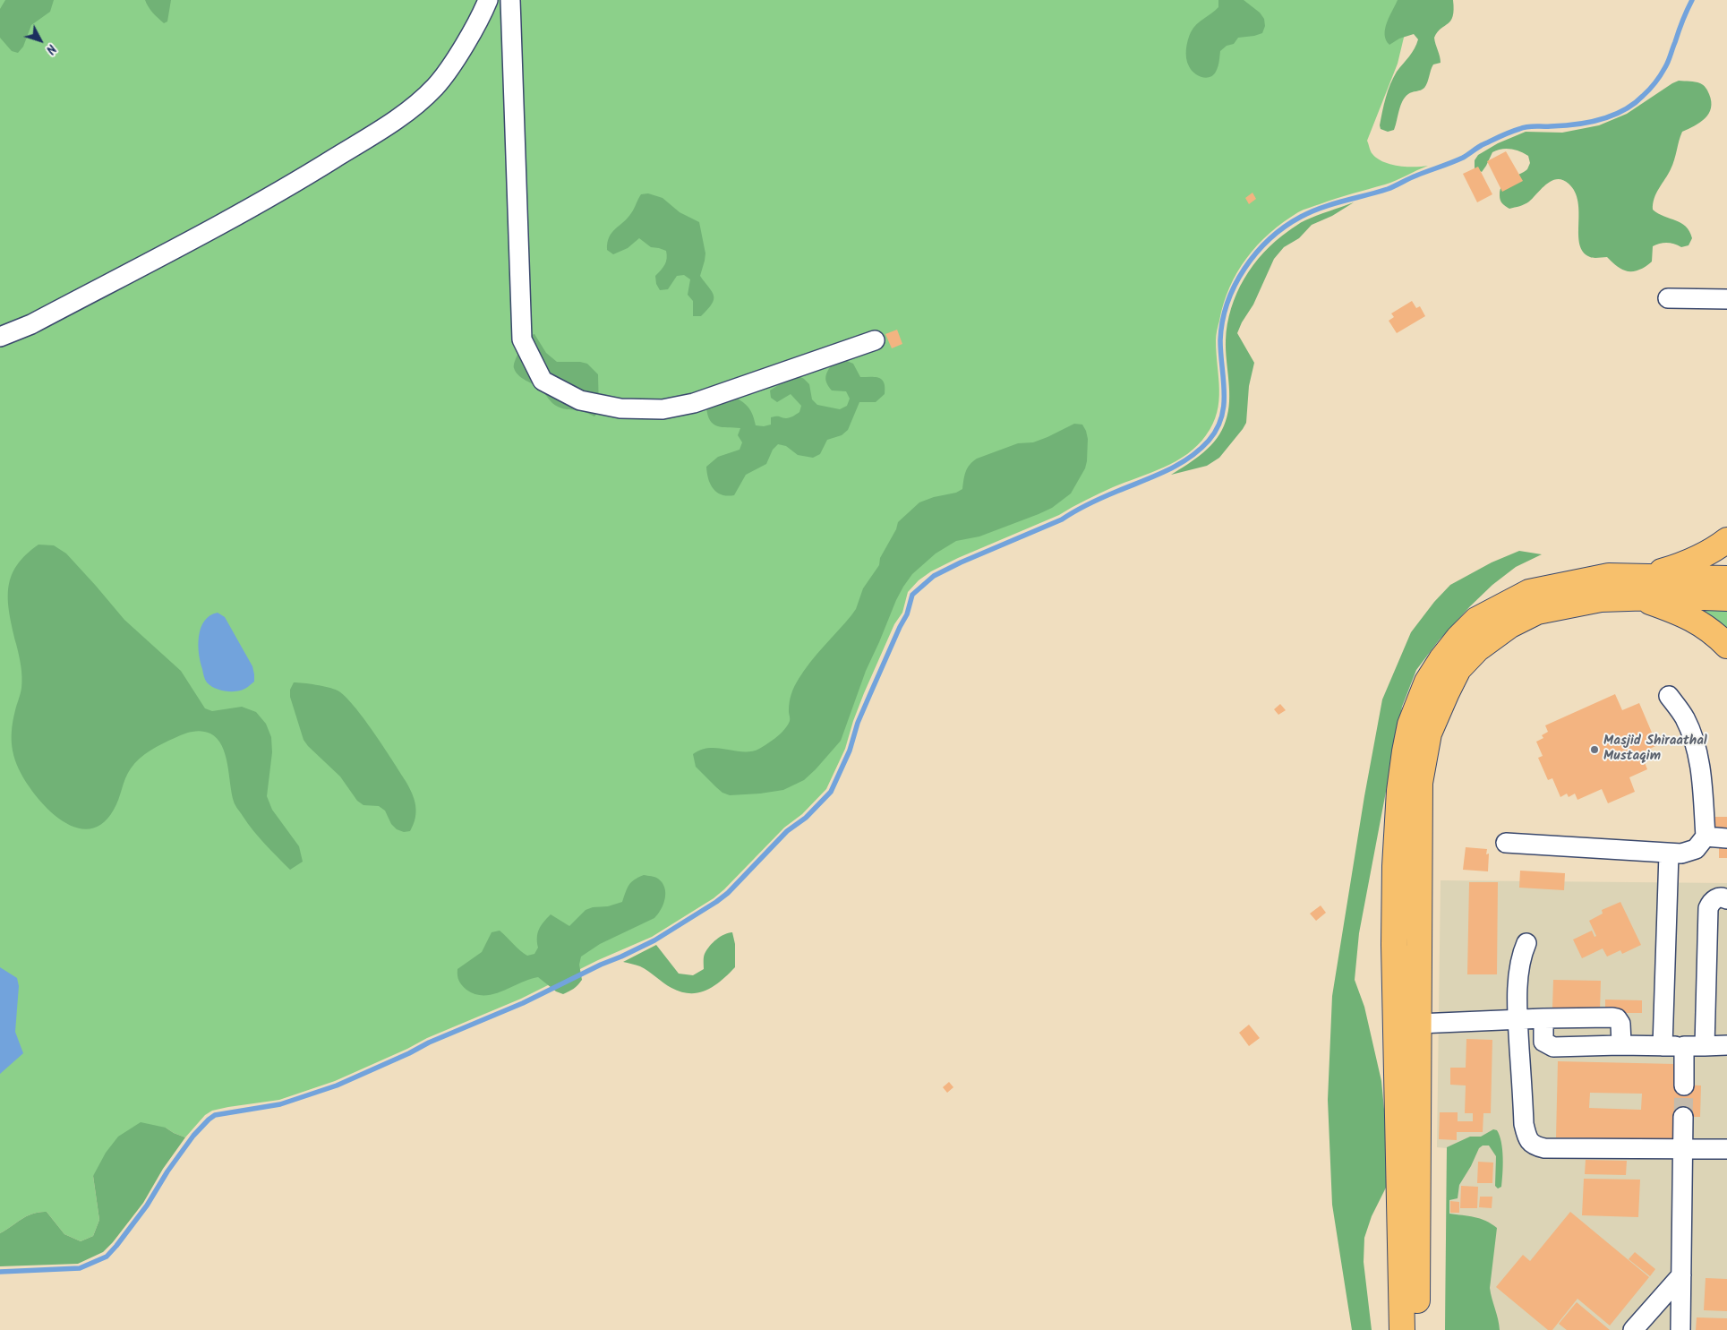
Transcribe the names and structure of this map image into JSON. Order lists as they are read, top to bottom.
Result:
{
  "places": ["Masjid Shiraathal Mustaqim"],
  "north": "bottom right"
}
